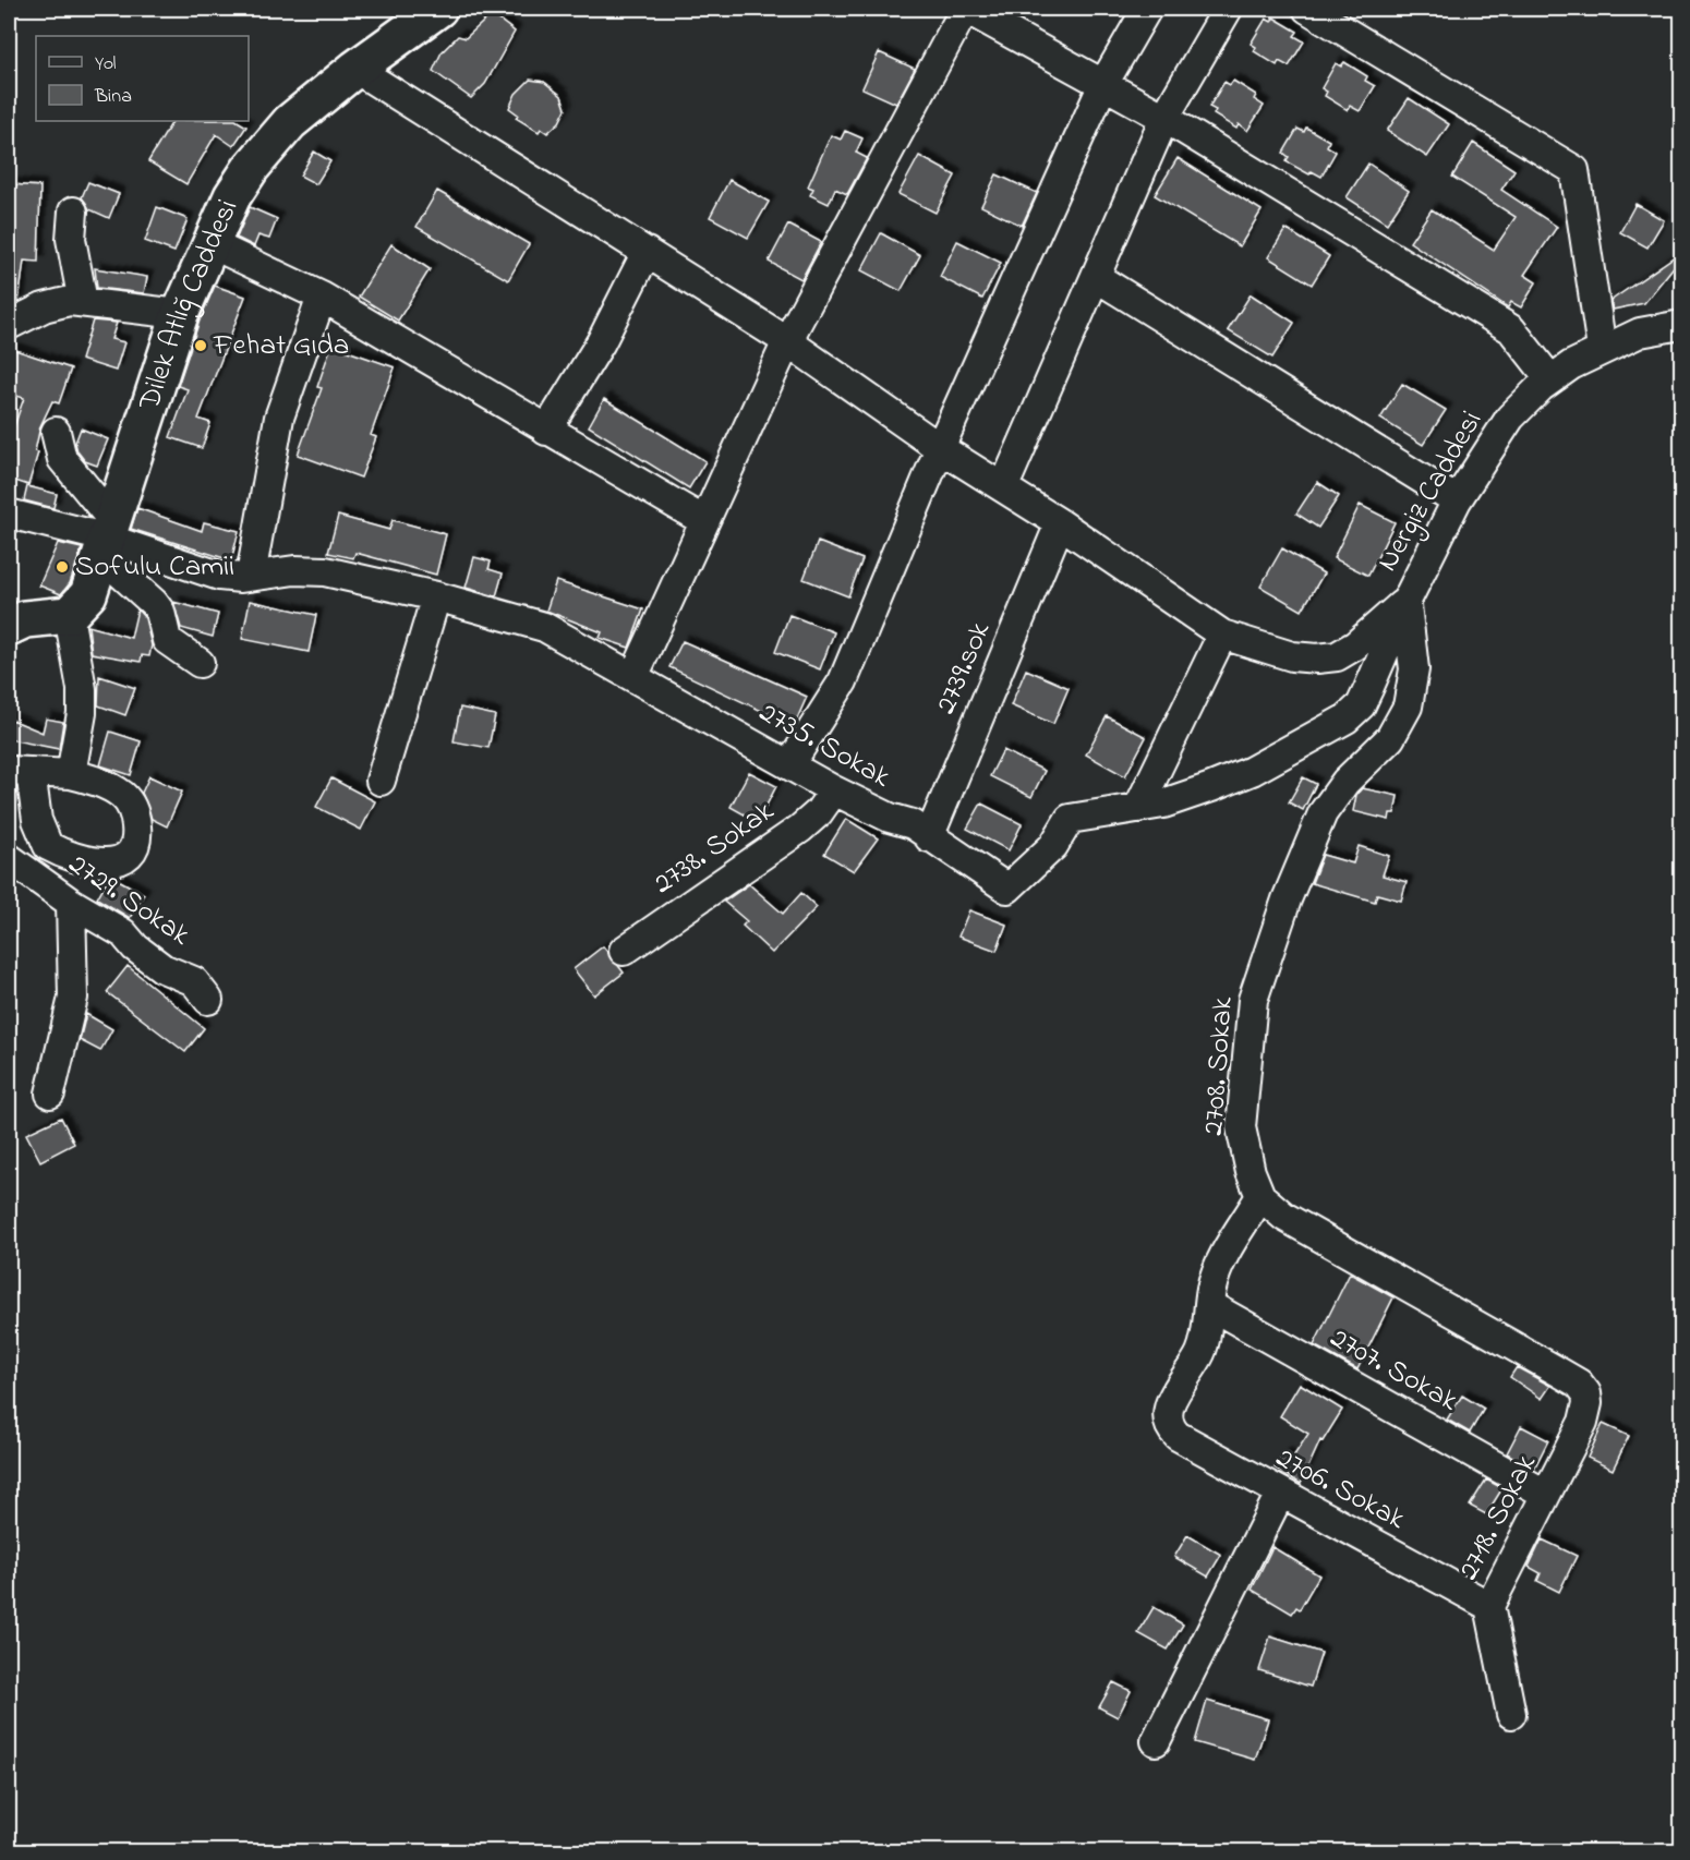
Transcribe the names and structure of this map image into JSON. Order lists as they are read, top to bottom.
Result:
{
  "streets": {
    "main road": ["Dilek Atlığ Caddesi"],
    "street": [
      "Nergiz Caddesi",
      "2739.sok",
      "2735. Sokak",
      "2738. Sokak",
      "2729. Sokak",
      "2708. Sokak",
      "2707. Sokak",
      "2706. Sokak",
      "2718. Sokak"
    ]
  },
  "crossings": [
    ["Dilek Atlığ Caddesi", "2735. Sokak"],
    ["Nergiz Caddesi", "2735. Sokak"],
    ["Nergiz Caddesi", "2708. Sokak"],
    ["2739.sok", "2735. Sokak"],
    ["2735. Sokak", "2738. Sokak"],
    ["2735. Sokak", "2708. Sokak"],
    ["2708. Sokak", "2718. Sokak"],
    ["2707. Sokak", "2706. Sokak"],
    ["2707. Sokak", "2718. Sokak"],
    ["2706. Sokak", "2718. Sokak"]
  ],
  "places": ["Fehat Gıda", "Sofulu Camii"],
  "legend": ["Yol", "Bina"]
}
